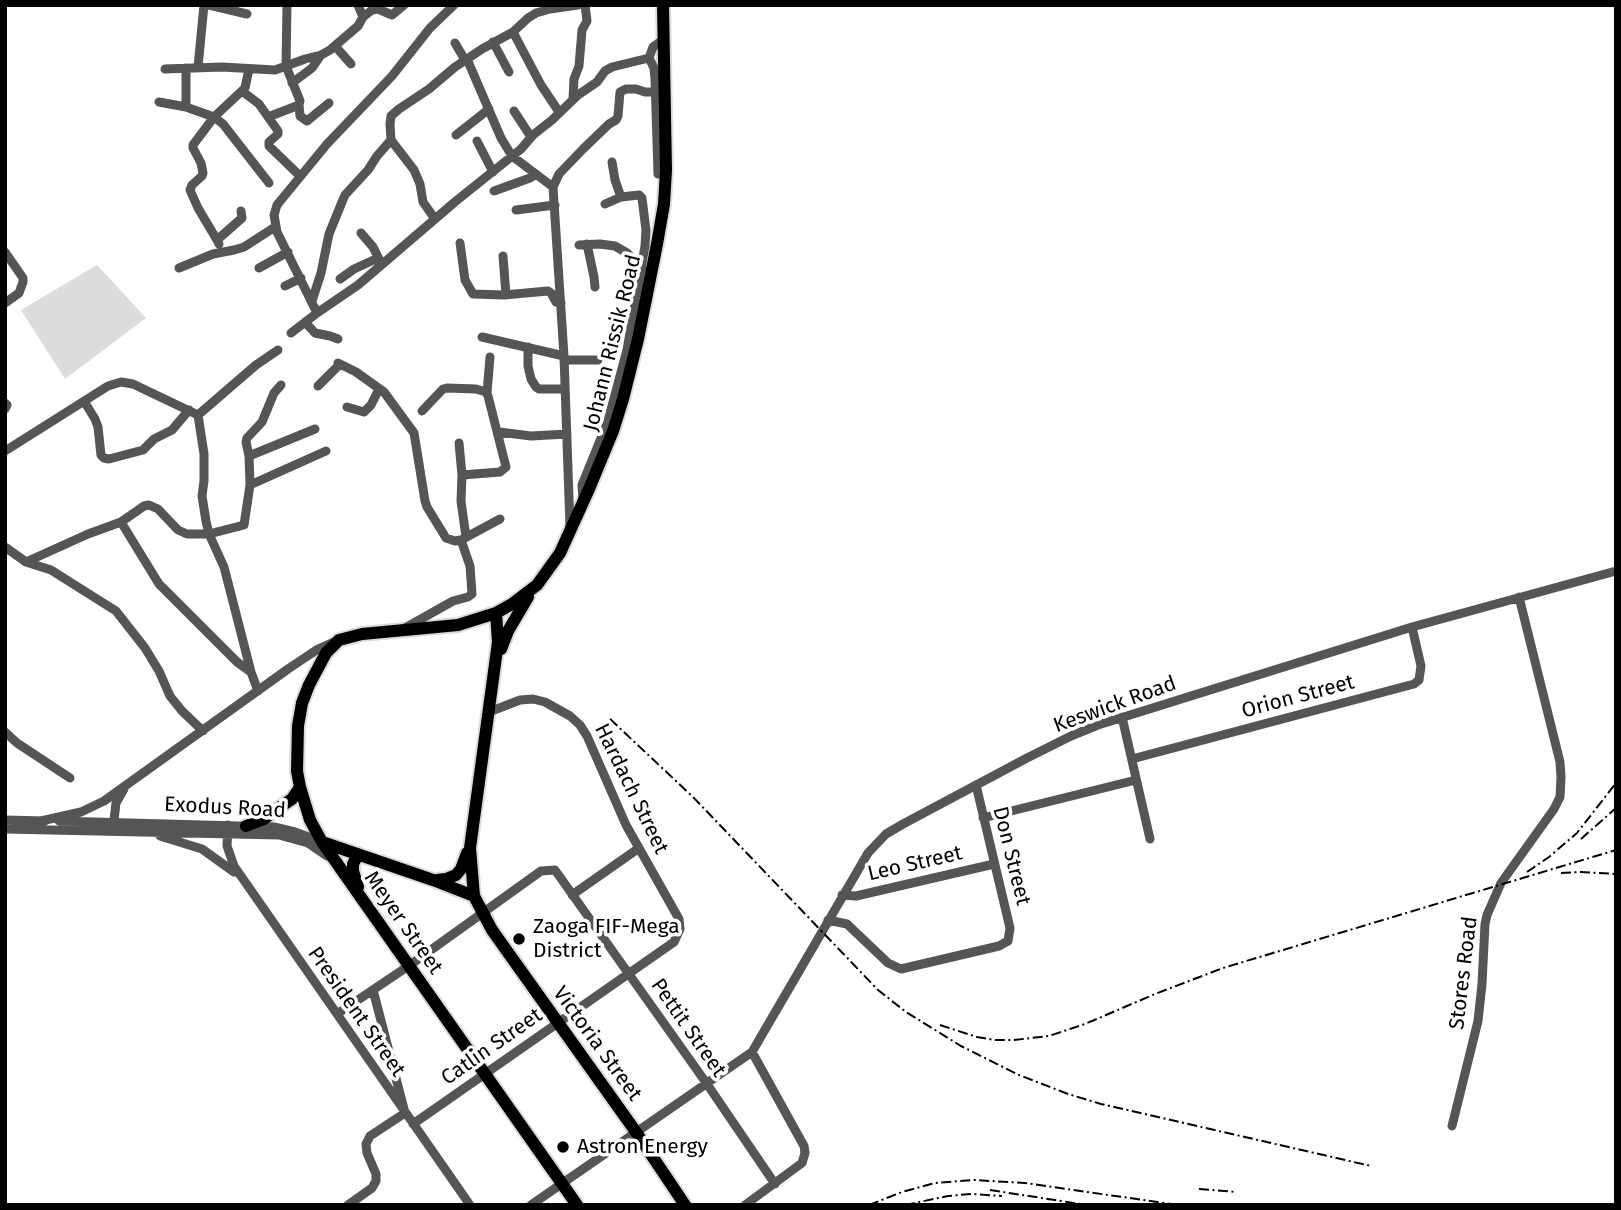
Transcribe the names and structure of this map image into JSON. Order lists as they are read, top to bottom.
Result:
{
  "streets": {
    "main road": [
      "Johann Rissik Road",
      "Exodus Road",
      "Meyer Street",
      "Victoria Street"
    ],
    "street": [
      "Orion Street",
      "Keswick Road",
      "Hardach Street",
      "Don Street",
      "Leo Street",
      "Stores Road",
      "President Street",
      "Pettit Street",
      "Catlin Street"
    ]
  },
  "crossings": [
    ["Johann Rissik Road", "Exodus Road"],
    ["Johann Rissik Road", "Meyer Street"],
    ["Johann Rissik Road", "Victoria Street"],
    ["Orion Street", "Keswick Road"],
    ["Keswick Road", "Don Street"],
    ["Keswick Road", "Leo Street"],
    ["Keswick Road", "Stores Road"],
    ["Hardach Street", "Victoria Street"],
    ["Hardach Street", "Catlin Street"],
    ["Exodus Road", "Meyer Street"],
    ["Exodus Road", "President Street"],
    ["Exodus Road", "Victoria Street"],
    ["Don Street", "Leo Street"],
    ["Meyer Street", "Catlin Street"],
    ["President Street", "Catlin Street"],
    ["Pettit Street", "Victoria Street"],
    ["Pettit Street", "Catlin Street"],
    ["Victoria Street", "Catlin Street"]
  ],
  "places": ["Zaoga FIF-Mega District", "Astron Energy"]
}
